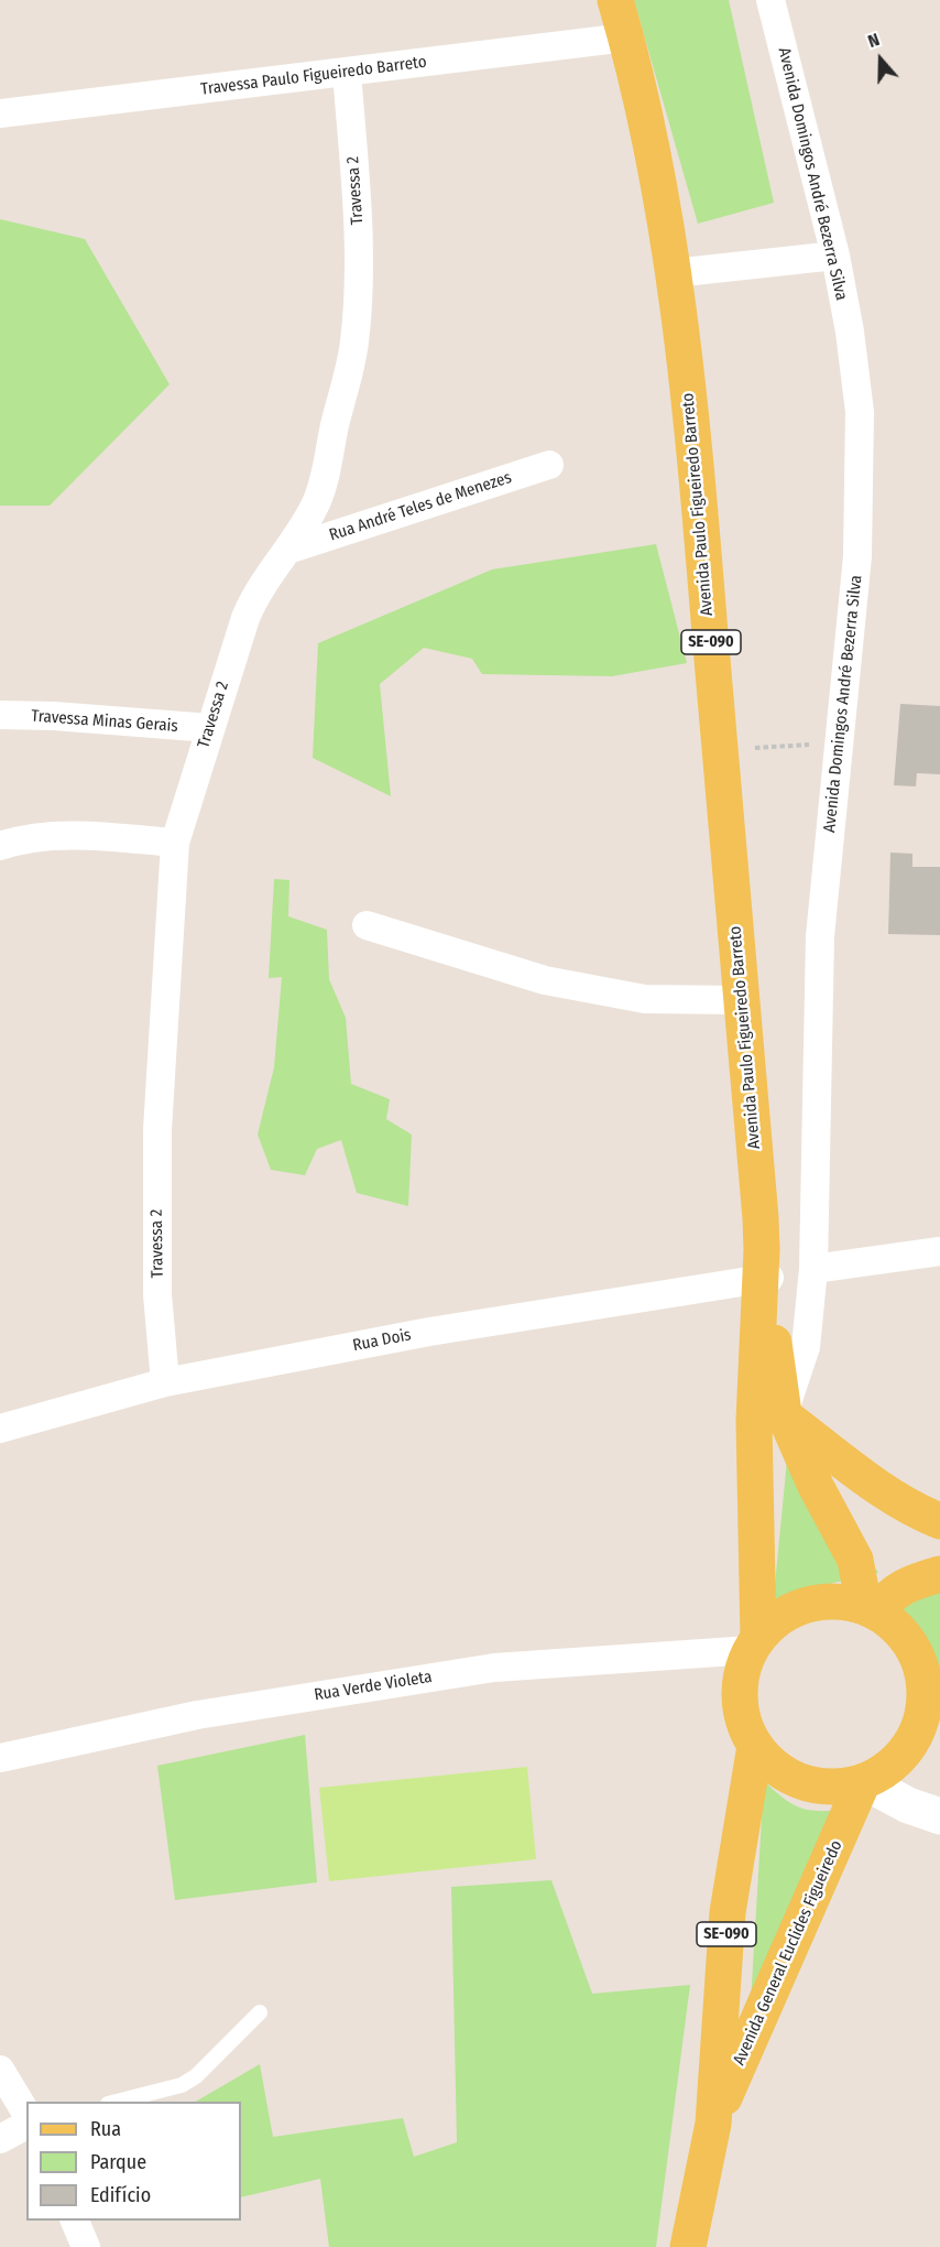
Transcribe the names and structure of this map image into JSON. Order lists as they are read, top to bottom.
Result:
{
  "streets": {
    "main road": ["Avenida Paulo Figueiredo Barreto", "SE-090", "Avenida General Euclides Figueiredo"],
    "street": [
      "Travessa Paulo Figueiredo Barreto",
      "Avenida Domingos André Bezerra Silva",
      "Travessa 2",
      "Rua André Teles de Menezes",
      "Travessa Minas Gerais",
      "Rua Dois",
      "Rua Verde Violeta"
    ]
  },
  "crossings": [
    ["Travessa Paulo Figueiredo Barreto", "Travessa 2"],
    ["Travessa Paulo Figueiredo Barreto", "Avenida Paulo Figueiredo Barreto"],
    ["Avenida Domingos André Bezerra Silva", "Avenida Paulo Figueiredo Barreto"],
    ["Travessa 2", "Rua André Teles de Menezes"],
    ["Travessa 2", "Travessa Minas Gerais"],
    ["Travessa 2", "Rua Dois"],
    ["Avenida Paulo Figueiredo Barreto", "Rua Dois"],
    ["Avenida Paulo Figueiredo Barreto", "Rua Verde Violeta"],
    ["Avenida Paulo Figueiredo Barreto", "Avenida General Euclides Figueiredo"],
    ["Rua Verde Violeta", "Avenida General Euclides Figueiredo"]
  ],
  "legend": ["Rua", "Parque", "Edifício"],
  "north": "top"
}
